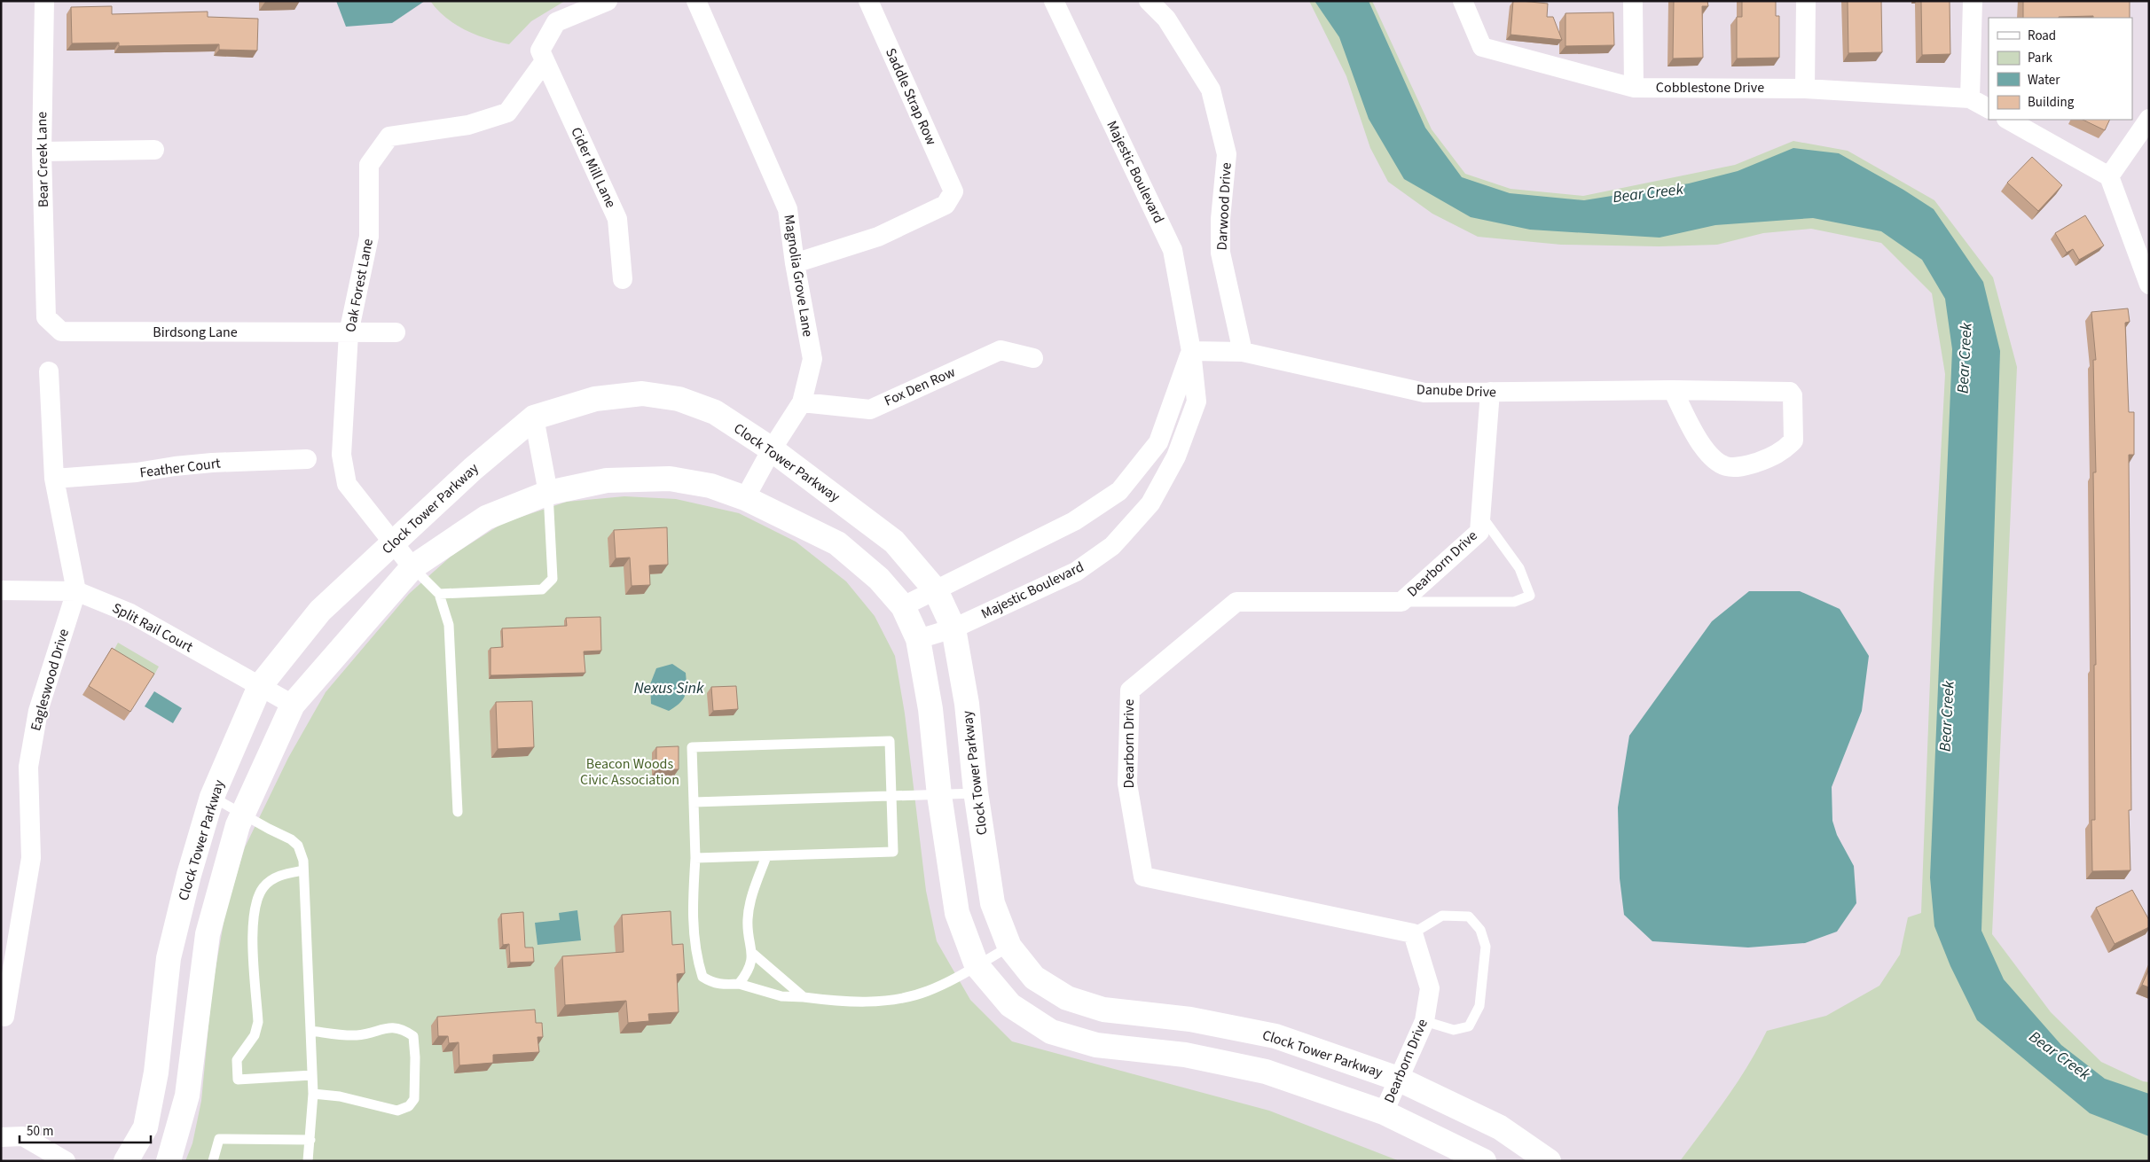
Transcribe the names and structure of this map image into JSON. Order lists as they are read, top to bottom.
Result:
{
  "streets": {
    "street": [
      "Cobblestone Drive",
      "Saddle Strap Row",
      "Bear Creek Lane",
      "Cider Mill Lane",
      "Majestic Boulevard",
      "Darwood Drive",
      "Magnolia Grove Lane",
      "Oak Forest Lane",
      "Birdsong Lane",
      "Fox Den Row",
      "Danube Drive",
      "Clock Tower Parkway",
      "Feather Court",
      "Dearborn Drive",
      "Split Rail Court",
      "Eagleswood Drive"
    ]
  },
  "crossings": [
    ["Saddle Strap Row", "Magnolia Grove Lane"],
    ["Bear Creek Lane", "Birdsong Lane"],
    ["Cider Mill Lane", "Oak Forest Lane"],
    ["Majestic Boulevard", "Danube Drive"],
    ["Majestic Boulevard", "Clock Tower Parkway"],
    ["Darwood Drive", "Danube Drive"],
    ["Magnolia Grove Lane", "Fox Den Row"],
    ["Magnolia Grove Lane", "Clock Tower Parkway"],
    ["Oak Forest Lane", "Birdsong Lane"],
    ["Oak Forest Lane", "Clock Tower Parkway"],
    ["Danube Drive", "Dearborn Drive"],
    ["Clock Tower Parkway", "Dearborn Drive"],
    ["Clock Tower Parkway", "Split Rail Court"],
    ["Feather Court", "Eagleswood Drive"],
    ["Split Rail Court", "Eagleswood Drive"]
  ],
  "water": ["Bear Creek", "Nexus Sink"],
  "parks": ["Beacon Woods Civic Association"],
  "legend": [
    "Road",
    "Park",
    "Water",
    "Building"
  ],
  "scale_bar": "50 m"
}
